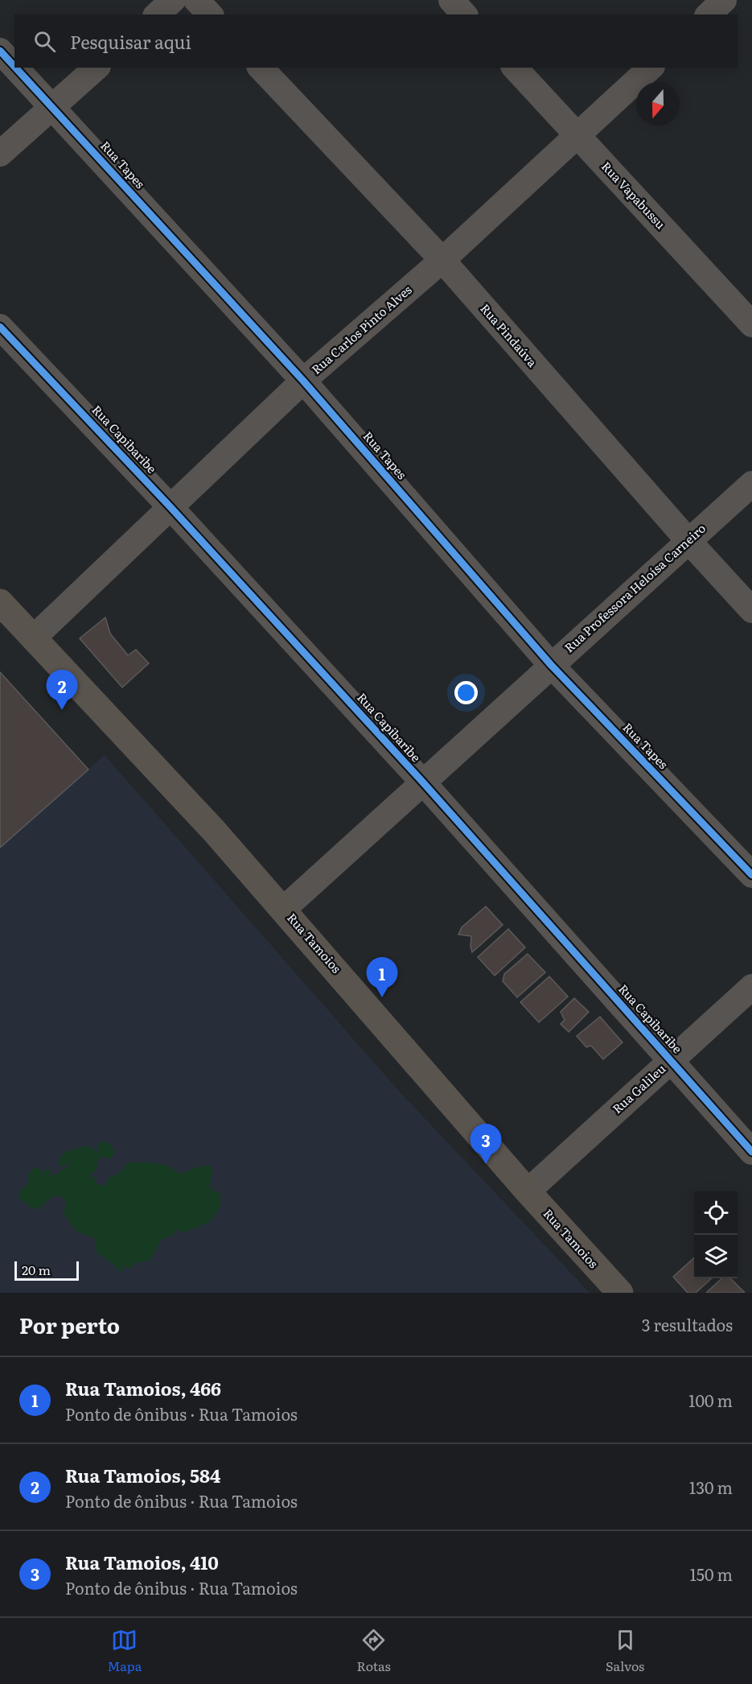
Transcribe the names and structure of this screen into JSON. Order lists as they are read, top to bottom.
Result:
{
  "streets": {
    "main road": ["Rua Tamoios"],
    "street": [
      "Rua Tapes",
      "Rua Vapabussu",
      "Rua Carlos Pinto Alves",
      "Rua Pindaúva",
      "Rua Capibaribe",
      "Rua Professora Heloísa Carneiro",
      "Rua Galileu"
    ]
  },
  "crossings": [
    ["Rua Tapes", "Rua Carlos Pinto Alves"],
    ["Rua Tapes", "Rua Professora Heloísa Carneiro"],
    ["Rua Vapabussu", "Rua Carlos Pinto Alves"],
    ["Rua Carlos Pinto Alves", "Rua Pindaúva"],
    ["Rua Carlos Pinto Alves", "Rua Capibaribe"],
    ["Rua Carlos Pinto Alves", "Rua Tamoios"],
    ["Rua Pindaúva", "Rua Professora Heloísa Carneiro"],
    ["Rua Capibaribe", "Rua Professora Heloísa Carneiro"],
    ["Rua Capibaribe", "Rua Galileu"],
    ["Rua Professora Heloísa Carneiro", "Rua Tamoios"],
    ["Rua Tamoios", "Rua Galileu"]
  ],
  "scale_bar": "20 m",
  "north": "bottom",
  "page": {
    "search": "Pesquisar aqui",
    "pins": ["2", "1", "3"],
    "scale": "20 m",
    "heading": ["Por perto", "3 resultados"],
    "list": [
      {
        "mark": "1",
        "name": "Rua Tamoios, 466",
        "note": "Ponto de ônibus · Rua Tamoios",
        "value": "100 m"
      },
      {
        "mark": "2",
        "name": "Rua Tamoios, 584",
        "note": "Ponto de ônibus · Rua Tamoios",
        "value": "130 m"
      },
      {
        "mark": "3",
        "name": "Rua Tamoios, 410",
        "note": "Ponto de ônibus · Rua Tamoios",
        "value": "150 m"
      }
    ],
    "nav": ["Mapa", "Rotas", "Salvos"]
  }
}
